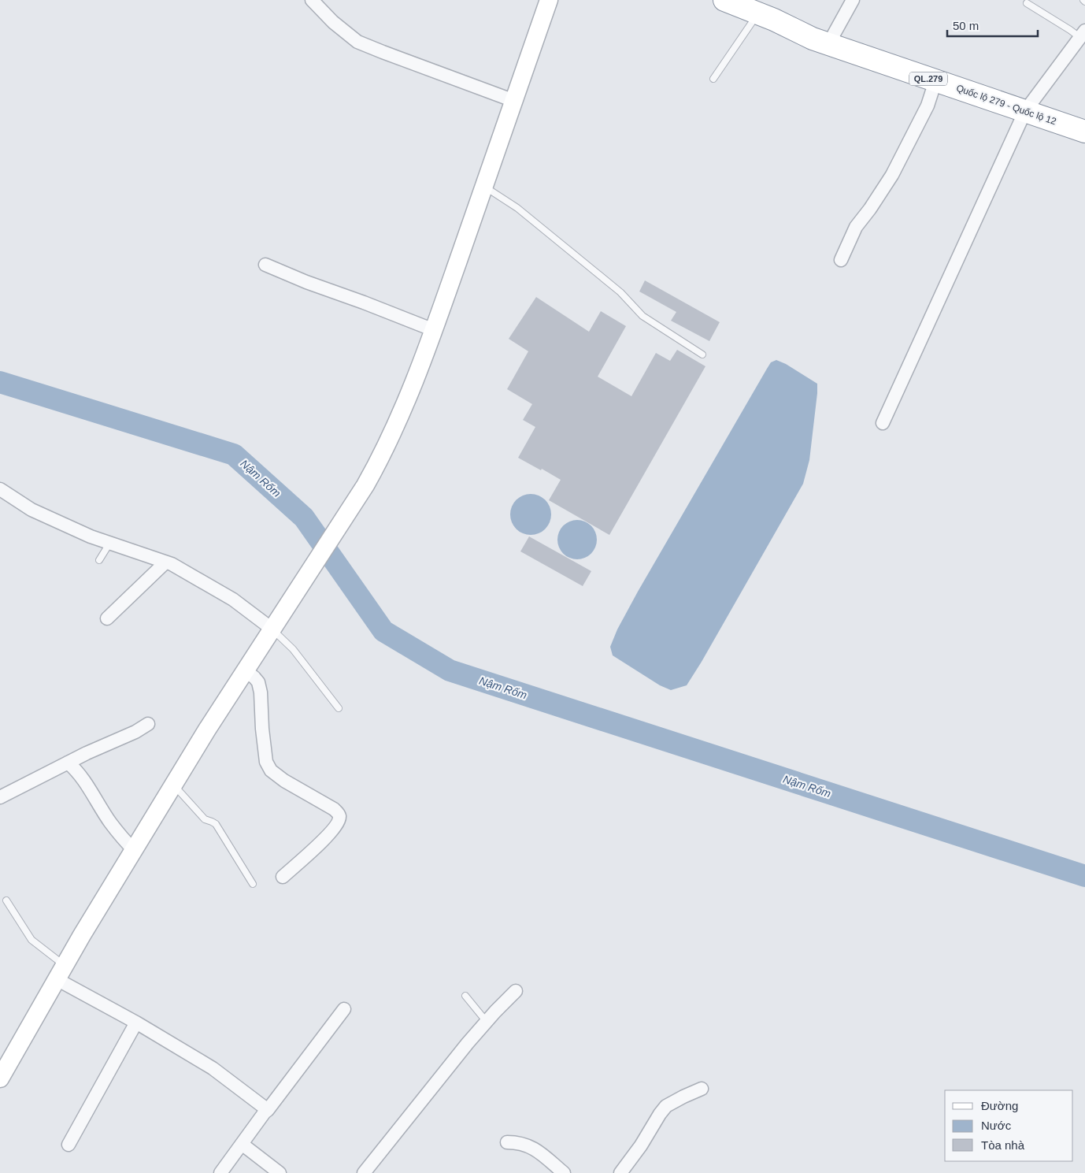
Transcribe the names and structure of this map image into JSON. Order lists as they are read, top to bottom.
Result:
{
  "streets": {
    "highway": ["QL.279", "Quốc lộ 279 - Quốc lộ 12"]
  },
  "crossings": [
    ["QL.279", "Quốc lộ 279 - Quốc lộ 12"]
  ],
  "water": ["Nậm Rốm"],
  "legend": ["Đường", "Nước", "Tòa nhà"],
  "scale_bar": "50 m"
}
